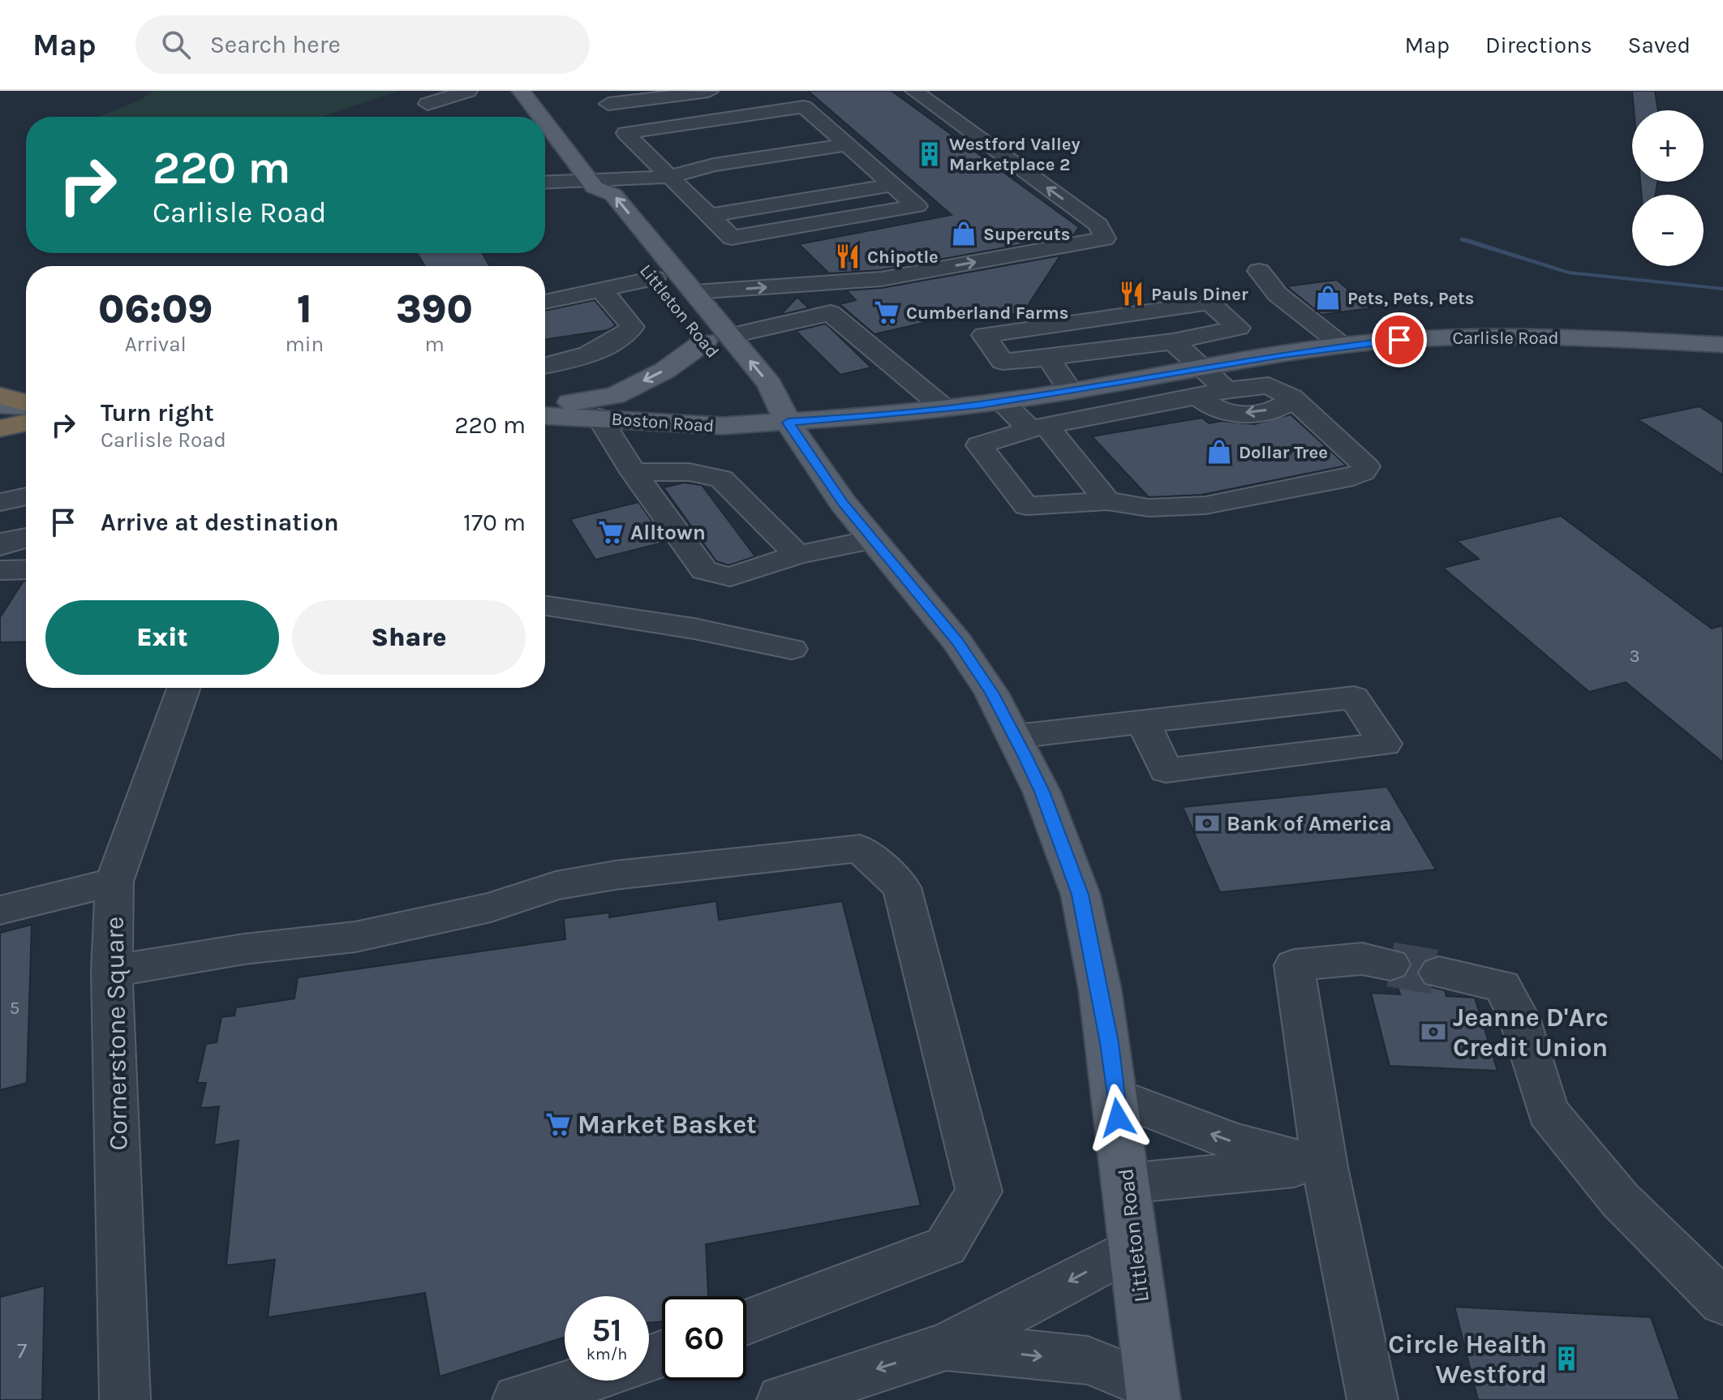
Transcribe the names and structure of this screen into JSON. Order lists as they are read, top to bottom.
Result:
{
  "streets": {
    "main road": ["Littleton Road", "Carlisle Road", "Boston Road"],
    "lane": ["Cornerstone Square"]
  },
  "crossings": [
    ["Littleton Road", "Carlisle Road"],
    ["Littleton Road", "Boston Road"],
    ["Carlisle Road", "Boston Road"]
  ],
  "places": {
    "building": ["Westford Valley Marketplace 2", "Circle Health Westford"],
    "shop": ["Supercuts", "Pets, Pets, Pets", "Dollar Tree"],
    "restaurant": ["Chipotle", "Pauls Diner"],
    "supermarket": ["Cumberland Farms", "Alltown", "Market Basket"],
    "bank": ["Bank of America", "Jeanne D'Arc Credit Union"]
  },
  "house_numbers": ["3", "5", "7"],
  "page": {
    "header": "Map",
    "search": "Search here",
    "nav": ["Map", "Directions", "Saved"],
    "map_buttons": ["+", "−"],
    "turn": ["220 m", "Carlisle Road"],
    "eta": [
      "06:09",
      "Arrival",
      "1",
      "min",
      "390",
      "m"
    ],
    "list": [
      {
        "name": "Turn right",
        "note": "Carlisle Road",
        "value": "220 m"
      },
      {
        "name": "Arrive at destination",
        "value": "170 m"
      }
    ],
    "buttons": ["Exit", "Share"],
    "speed": "51 km/h",
    "limit": "60"
  }
}
